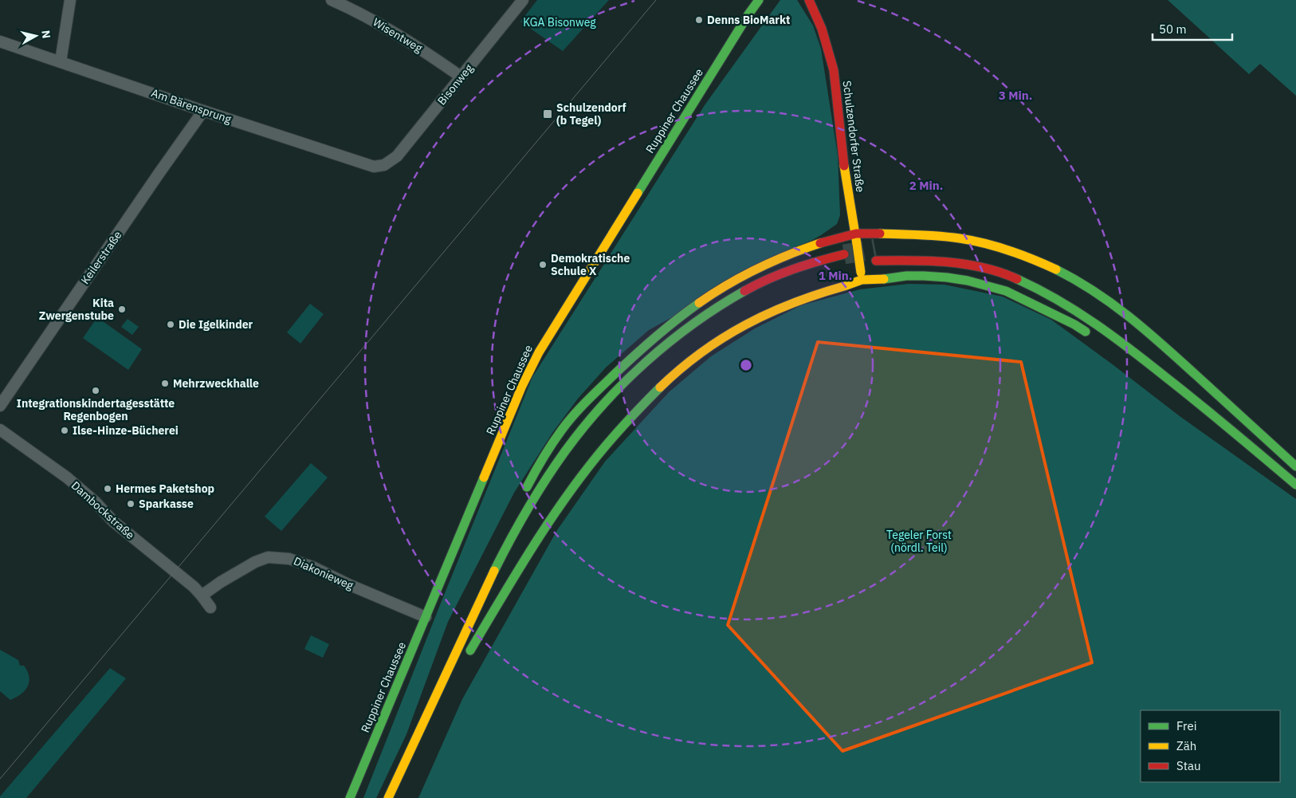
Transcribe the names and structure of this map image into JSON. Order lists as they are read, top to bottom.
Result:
{
  "streets": {
    "main road": ["Ruppiner Chaussee", "Schulzendorfer Straße"],
    "street": [
      "Wisentweg",
      "Bisonweg",
      "Am Bärensprung",
      "Keilerstraße",
      "Dambockstraße",
      "Diakonieweg"
    ]
  },
  "crossings": [
    ["Wisentweg", "Bisonweg"],
    ["Bisonweg", "Am Bärensprung"],
    ["Am Bärensprung", "Keilerstraße"],
    ["Ruppiner Chaussee", "Diakonieweg"],
    ["Dambockstraße", "Diakonieweg"]
  ],
  "parks": ["KGA Bisonweg", "Tegeler Forst (nördl. Teil)"],
  "places": {
    "other": [
      "Denns BioMarkt",
      "Demokratische Schule X",
      "Kita Zwergenstube",
      "Die Igelkinder",
      "Mehrzweckhalle",
      "Integrationskindertagesstätte Regenbogen",
      "Ilse-Hinze-Bücherei",
      "Hermes Paketshop",
      "Sparkasse"
    ],
    "transit": ["Schulzendorf (b Tegel)"]
  },
  "legend": ["Frei", "Zäh", "Stau"],
  "scale_bar": "50 m",
  "north": "right",
  "rings": ["3 Min.", "2 Min.", "1 Min."]
}
